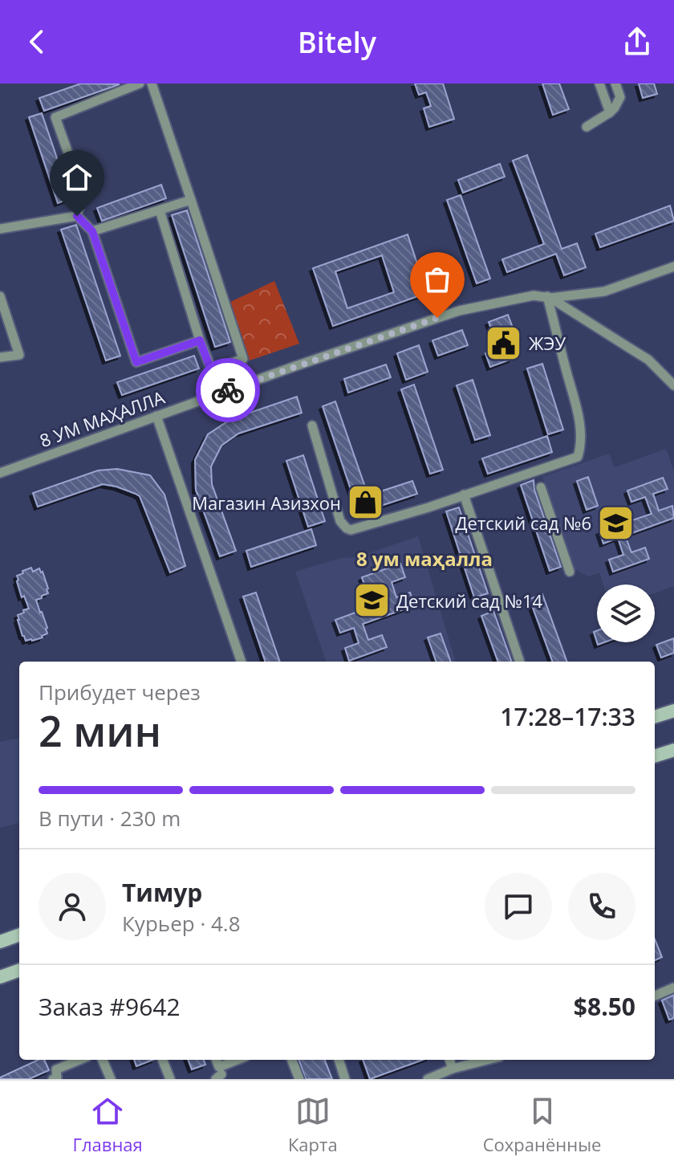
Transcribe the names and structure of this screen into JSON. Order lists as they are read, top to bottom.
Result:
{
  "streets": {
    "street": ["8 УМ МАҲАЛЛА"]
  },
  "districts": ["8 ум маҳалла"],
  "places": {
    "public building": ["ЖЭУ"],
    "shop": ["Магазин Азизхон"],
    "school or university": ["Детский сад №6", "Детский сад №14"]
  },
  "page": {
    "header": "Bitely",
    "heading": ["2 мин", "Прибудет через", "17:28–17:33"],
    "panel": [
      "Тимур",
      "Курьер · 4.8",
      "Заказ #9642",
      "$8.50"
    ],
    "bar": "В пути · 230 m",
    "tabs": ["Главная", "Карта", "Сохранённые"]
  }
}
